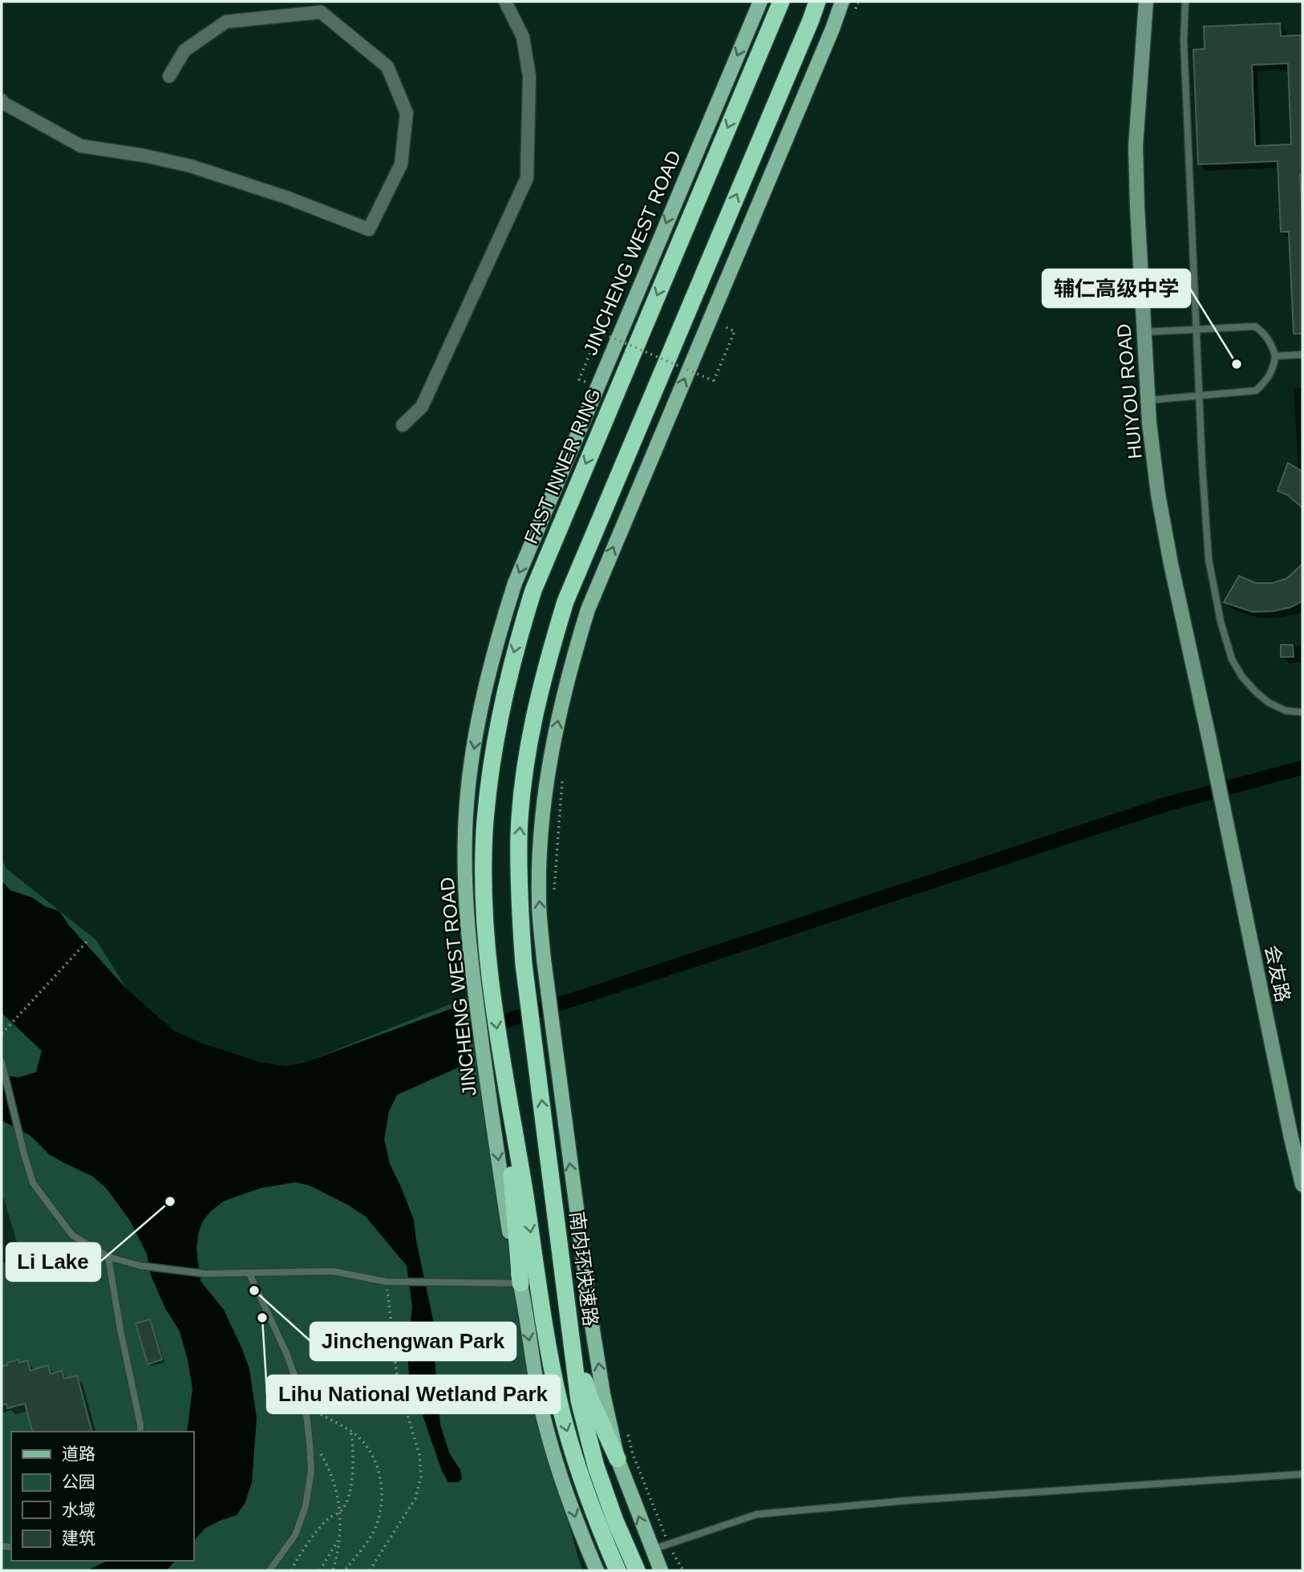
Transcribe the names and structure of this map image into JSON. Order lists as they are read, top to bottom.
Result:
{
  "streets": {
    "highway": ["FAST INNER RING", "南内环快速路"],
    "main road": ["JINCHENG WEST ROAD"],
    "street": ["HUIYOU ROAD", "会友路"]
  },
  "crossings": [
    ["JINCHENG WEST ROAD", "FAST INNER RING"],
    ["HUIYOU ROAD", "会友路"]
  ],
  "one_way": ["FAST INNER RING"],
  "places": [
    "辅仁高级中学",
    "Li Lake",
    "Jinchengwan Park",
    "Lihu National Wetland Park"
  ],
  "legend": [
    "道路",
    "公园",
    "水域",
    "建筑"
  ]
}
